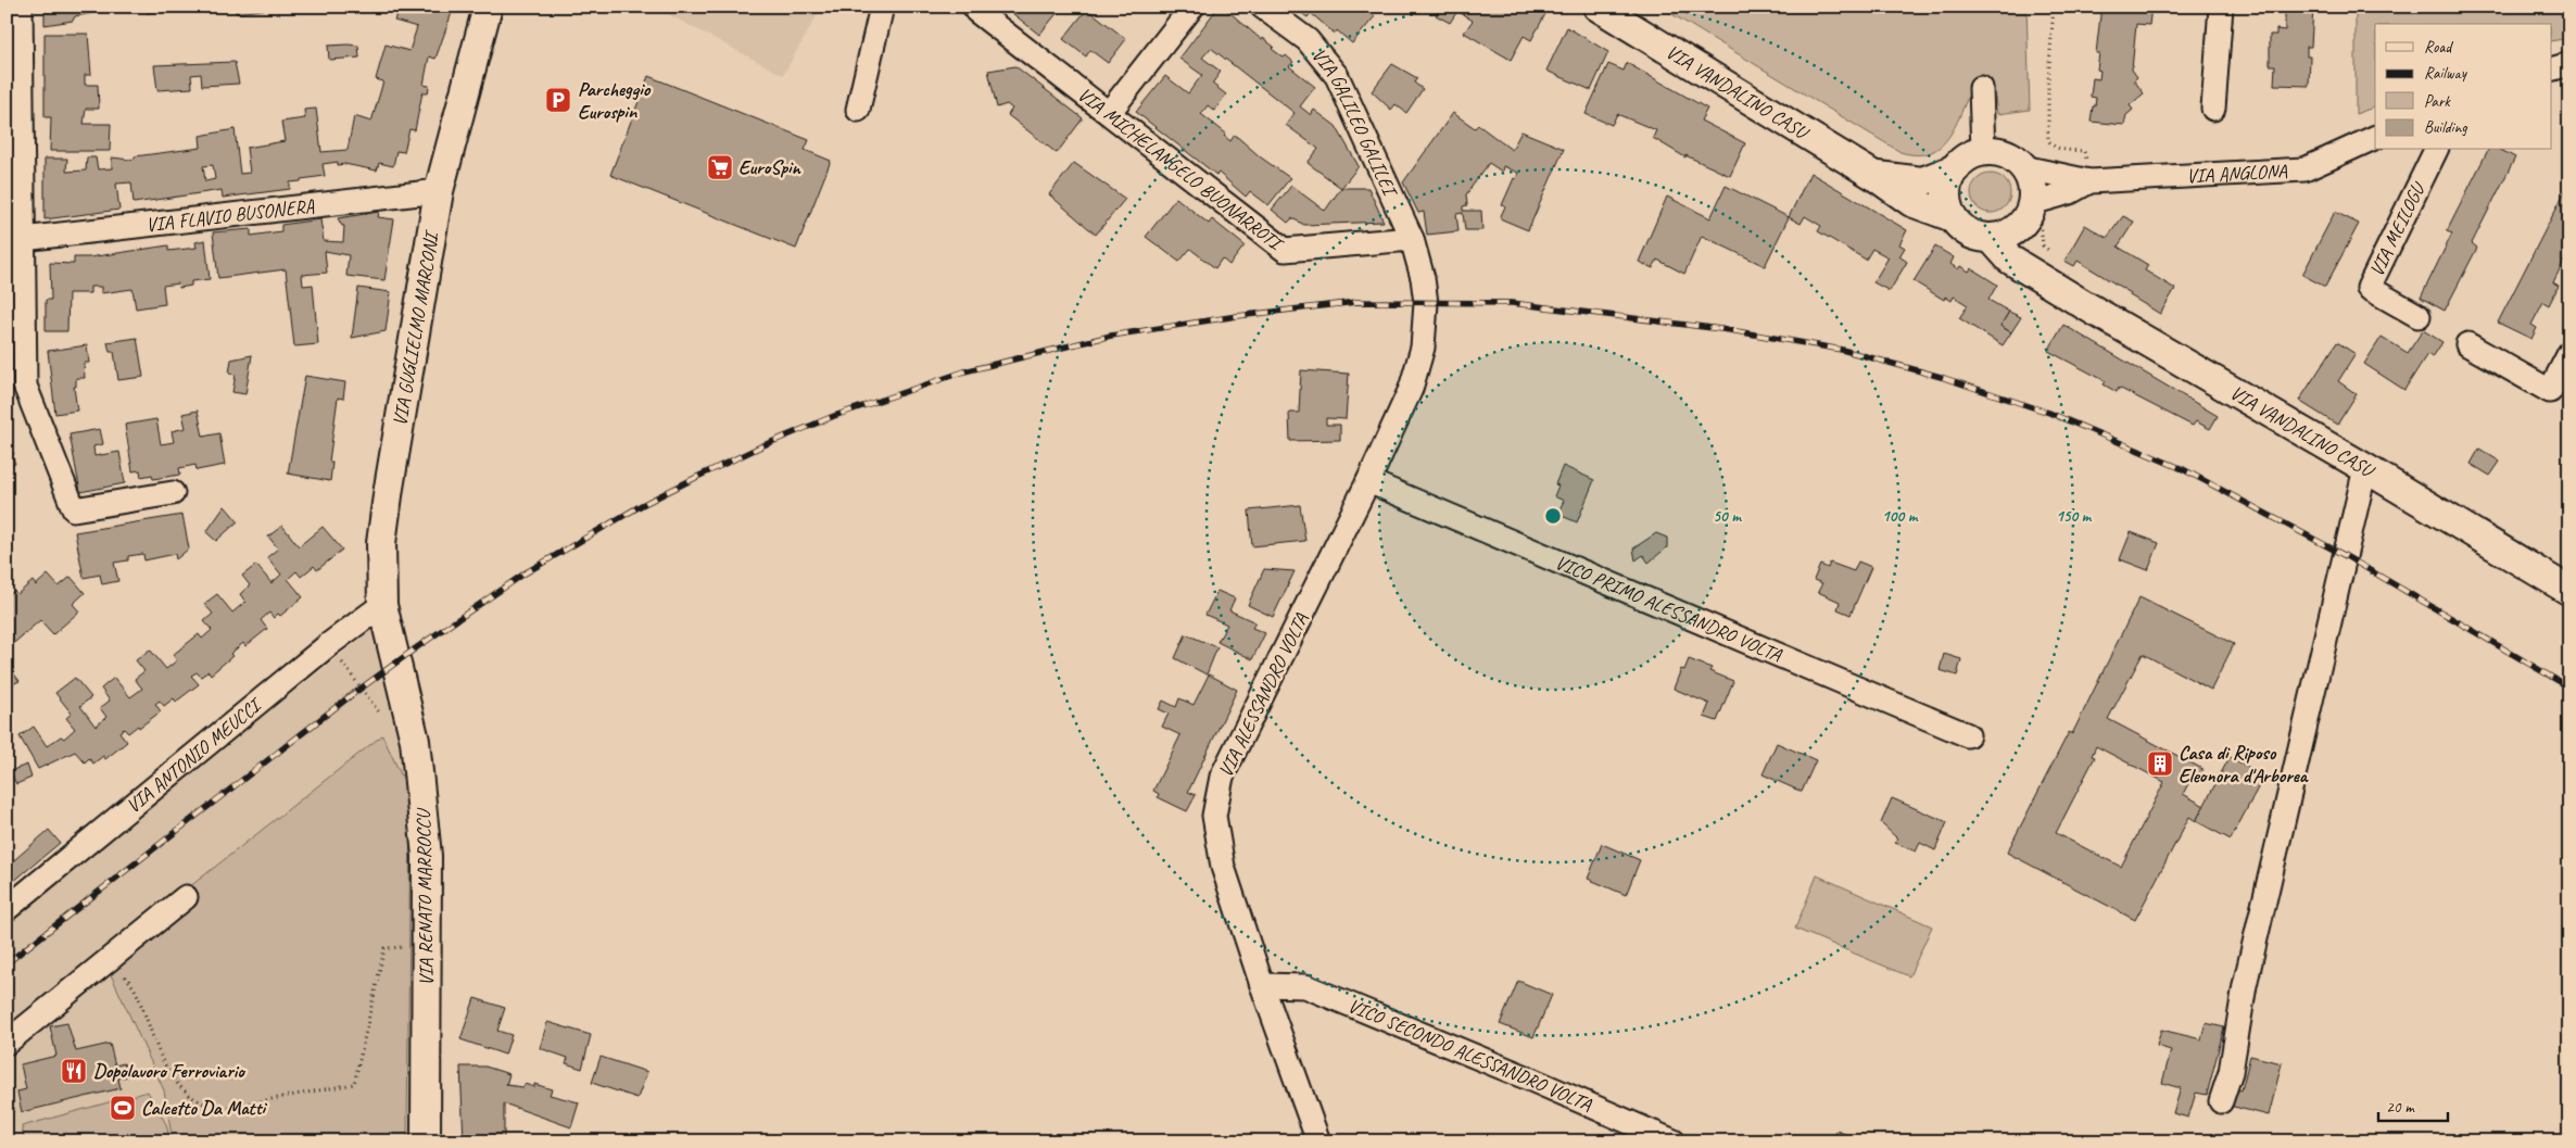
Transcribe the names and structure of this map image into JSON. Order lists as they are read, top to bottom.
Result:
{
  "streets": {
    "main road": ["VIA VANDALINO CASU", "VIA GUGLIELMO MARCONI", "VIA RENATO MARROCCU"],
    "street": [
      "VIA GALILEO GALILEI",
      "VIA MICHELANGELO BUONARROTI",
      "VIA ANGLONA",
      "VIA FLAVIO BUSONERA",
      "VIA MEILOGU",
      "VICO PRIMO ALESSANDRO VOLTA",
      "VIA ALESSANDRO VOLTA",
      "VIA ANTONIO MEUCCI",
      "VICO SECONDO ALESSANDRO VOLTA"
    ]
  },
  "crossings": [
    ["VIA VANDALINO CASU", "VIA ANGLONA"],
    ["VIA GALILEO GALILEI", "VIA MICHELANGELO BUONARROTI"],
    ["VIA GALILEO GALILEI", "VIA ALESSANDRO VOLTA"],
    ["VIA MICHELANGELO BUONARROTI", "VIA ALESSANDRO VOLTA"],
    ["VIA FLAVIO BUSONERA", "VIA GUGLIELMO MARCONI"],
    ["VIA GUGLIELMO MARCONI", "VIA ANTONIO MEUCCI"],
    ["VIA GUGLIELMO MARCONI", "VIA RENATO MARROCCU"],
    ["VICO PRIMO ALESSANDRO VOLTA", "VIA ALESSANDRO VOLTA"],
    ["VIA ALESSANDRO VOLTA", "VICO SECONDO ALESSANDRO VOLTA"]
  ],
  "places": {
    "parking": ["Parcheggio Eurospin"],
    "supermarket": ["EuroSpin"],
    "building": ["Casa di Riposo Eleonora d'Arborea"],
    "restaurant": ["Dopolavoro Ferroviario"],
    "sports": ["Calcetto Da Matti"]
  },
  "legend": [
    "Road",
    "Railway",
    "Park",
    "Building"
  ],
  "scale_bar": "20 m",
  "rings": ["50 m", "100 m", "150 m"]
}
